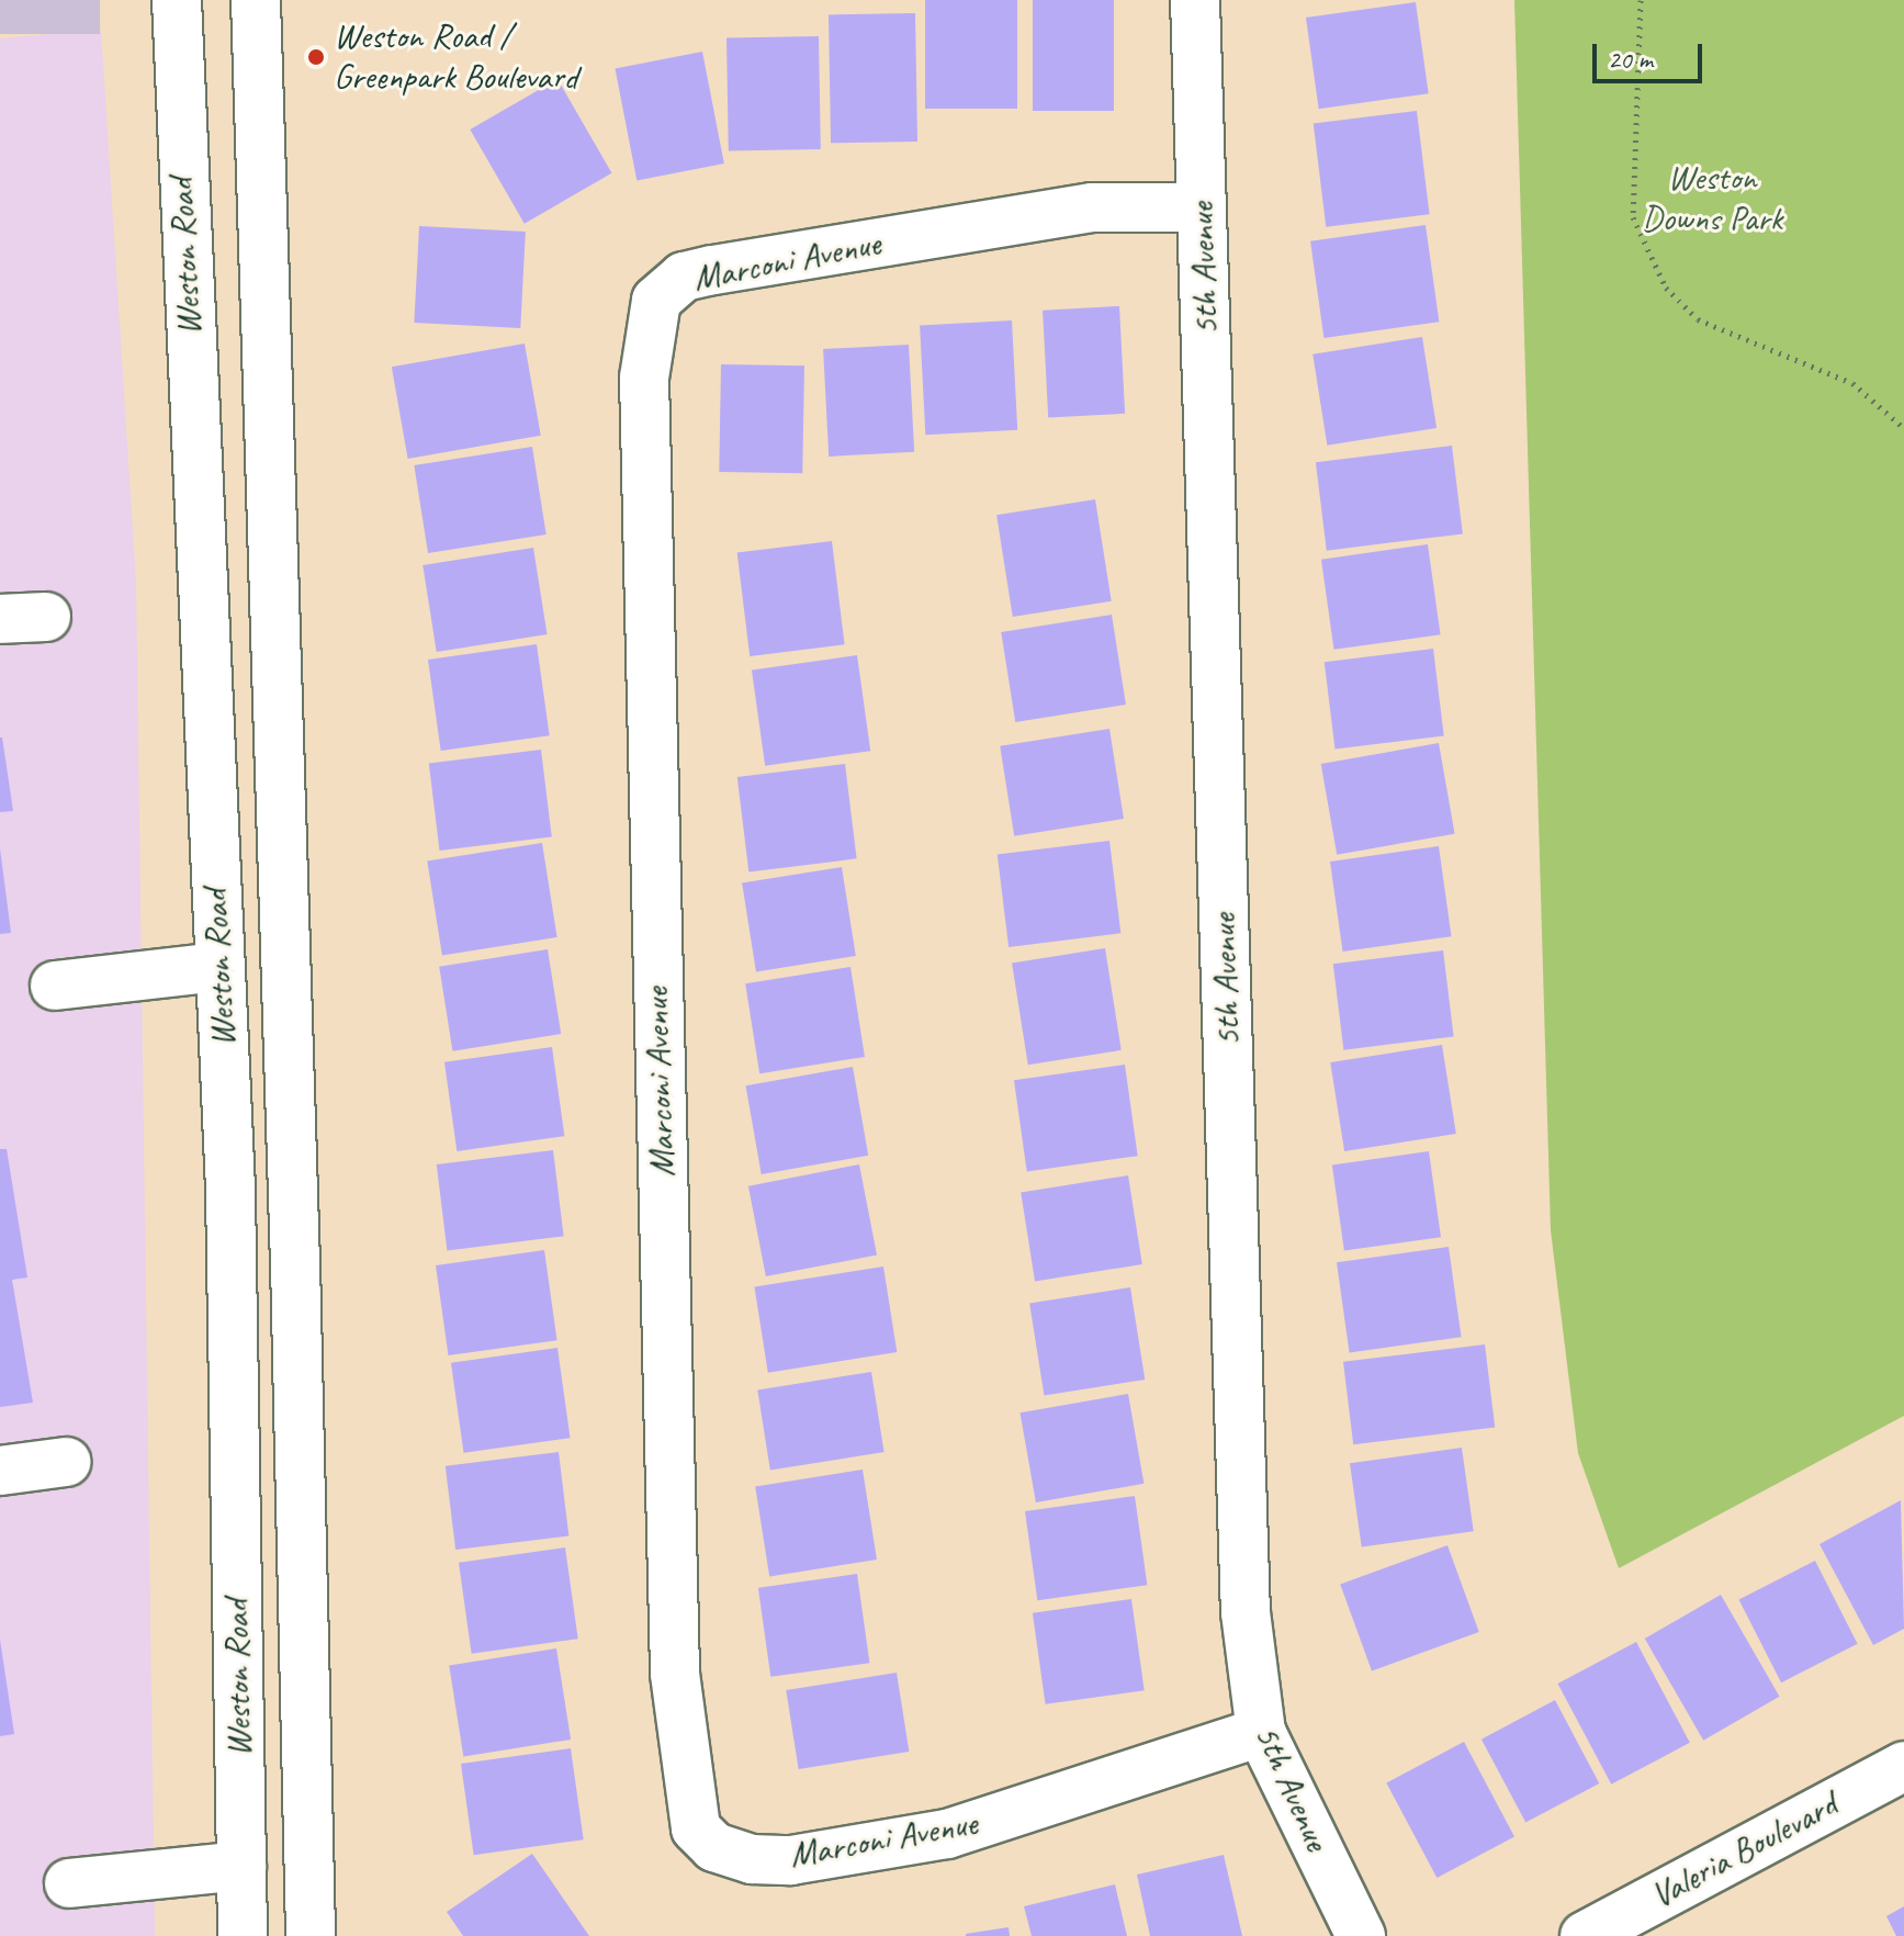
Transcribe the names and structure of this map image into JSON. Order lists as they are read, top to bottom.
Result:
{
  "streets": {
    "street": [
      "Weston Road",
      "Marconi Avenue",
      "5th Avenue",
      "Valeria Boulevard"
    ]
  },
  "crossings": [
    ["Marconi Avenue", "5th Avenue"]
  ],
  "parks": ["Weston Downs Park"],
  "places": ["Weston Road / Greenpark Boulevard"],
  "scale_bar": "20 m"
}
